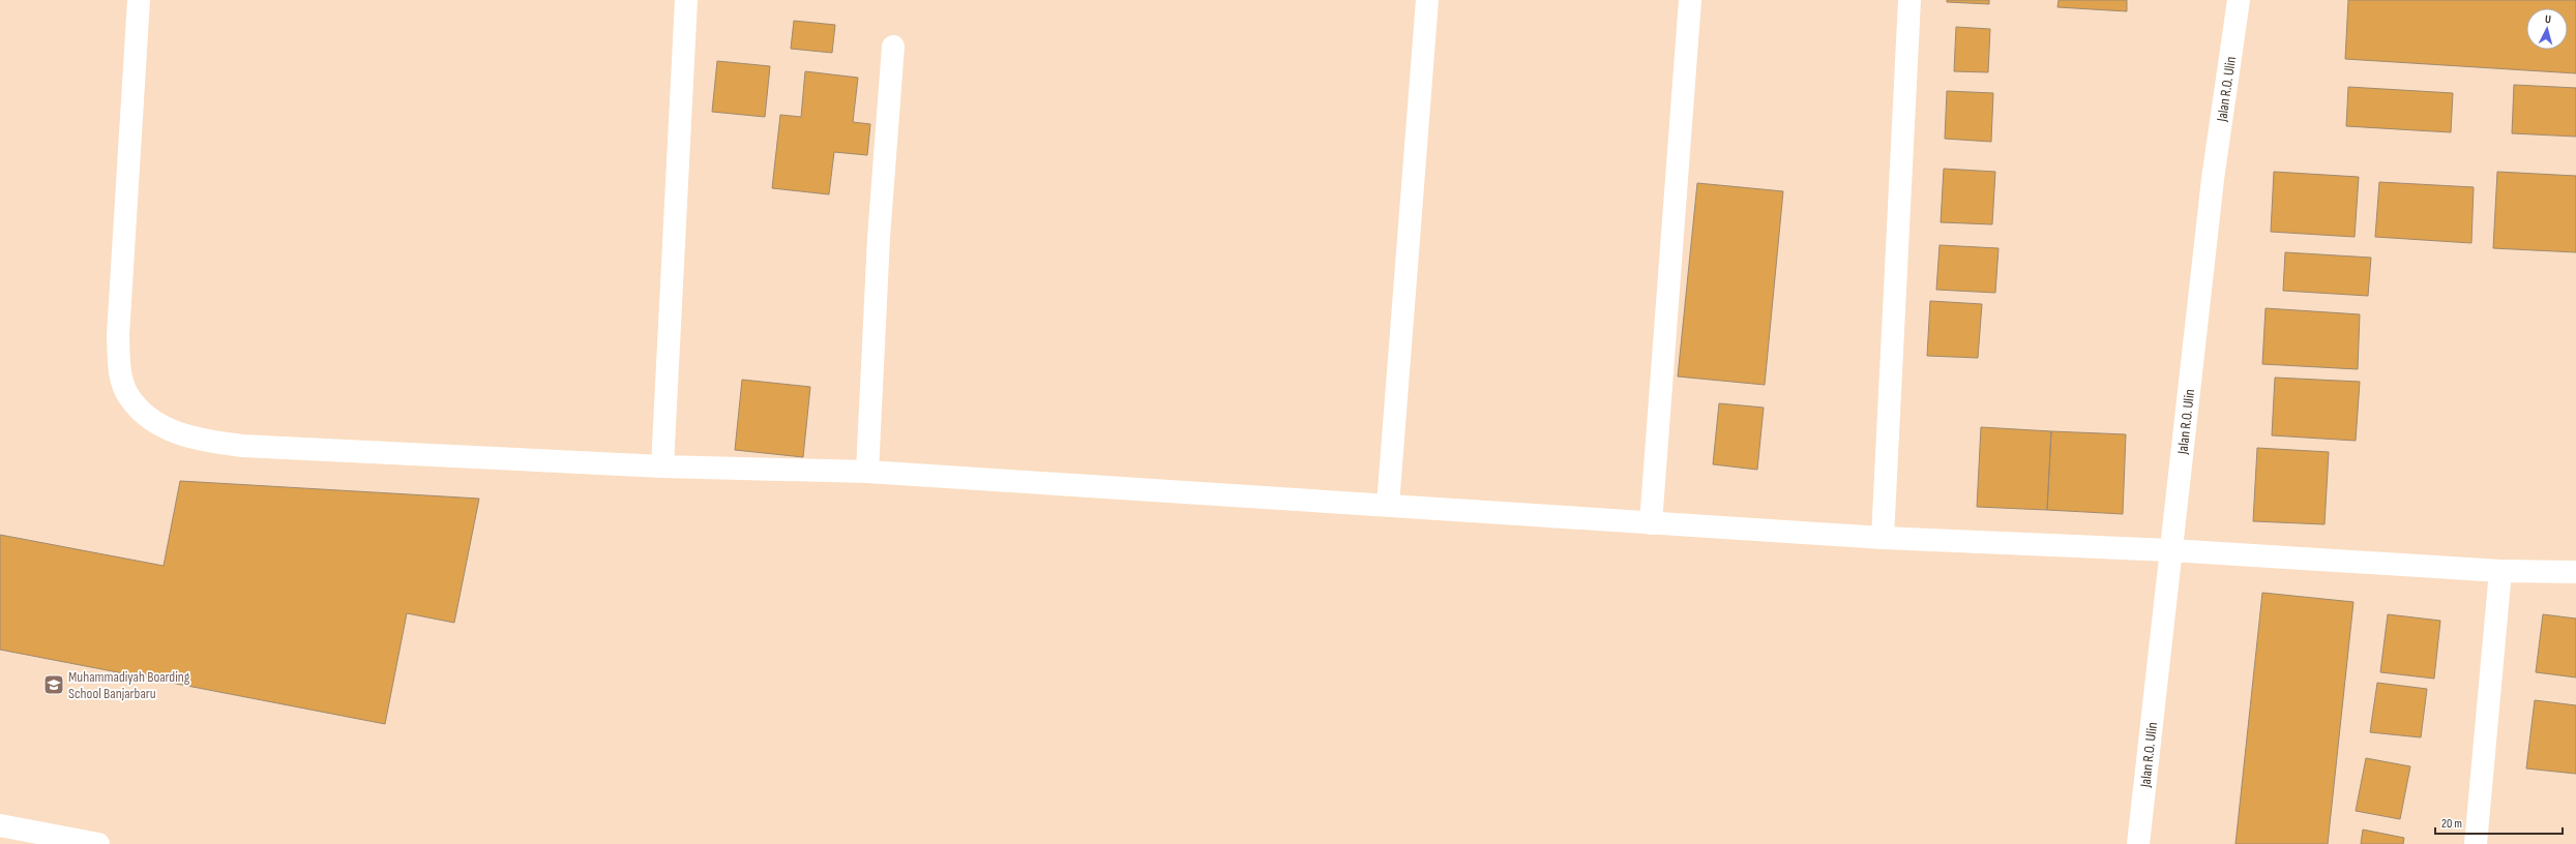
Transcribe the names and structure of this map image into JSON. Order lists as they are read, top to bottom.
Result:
{
  "streets": {
    "street": ["Jalan R.O. Ulin"]
  },
  "places": {
    "school or university": ["Muhammadiyah Boarding School Banjarbaru"]
  },
  "scale_bar": "20 m",
  "north": "top"
}
